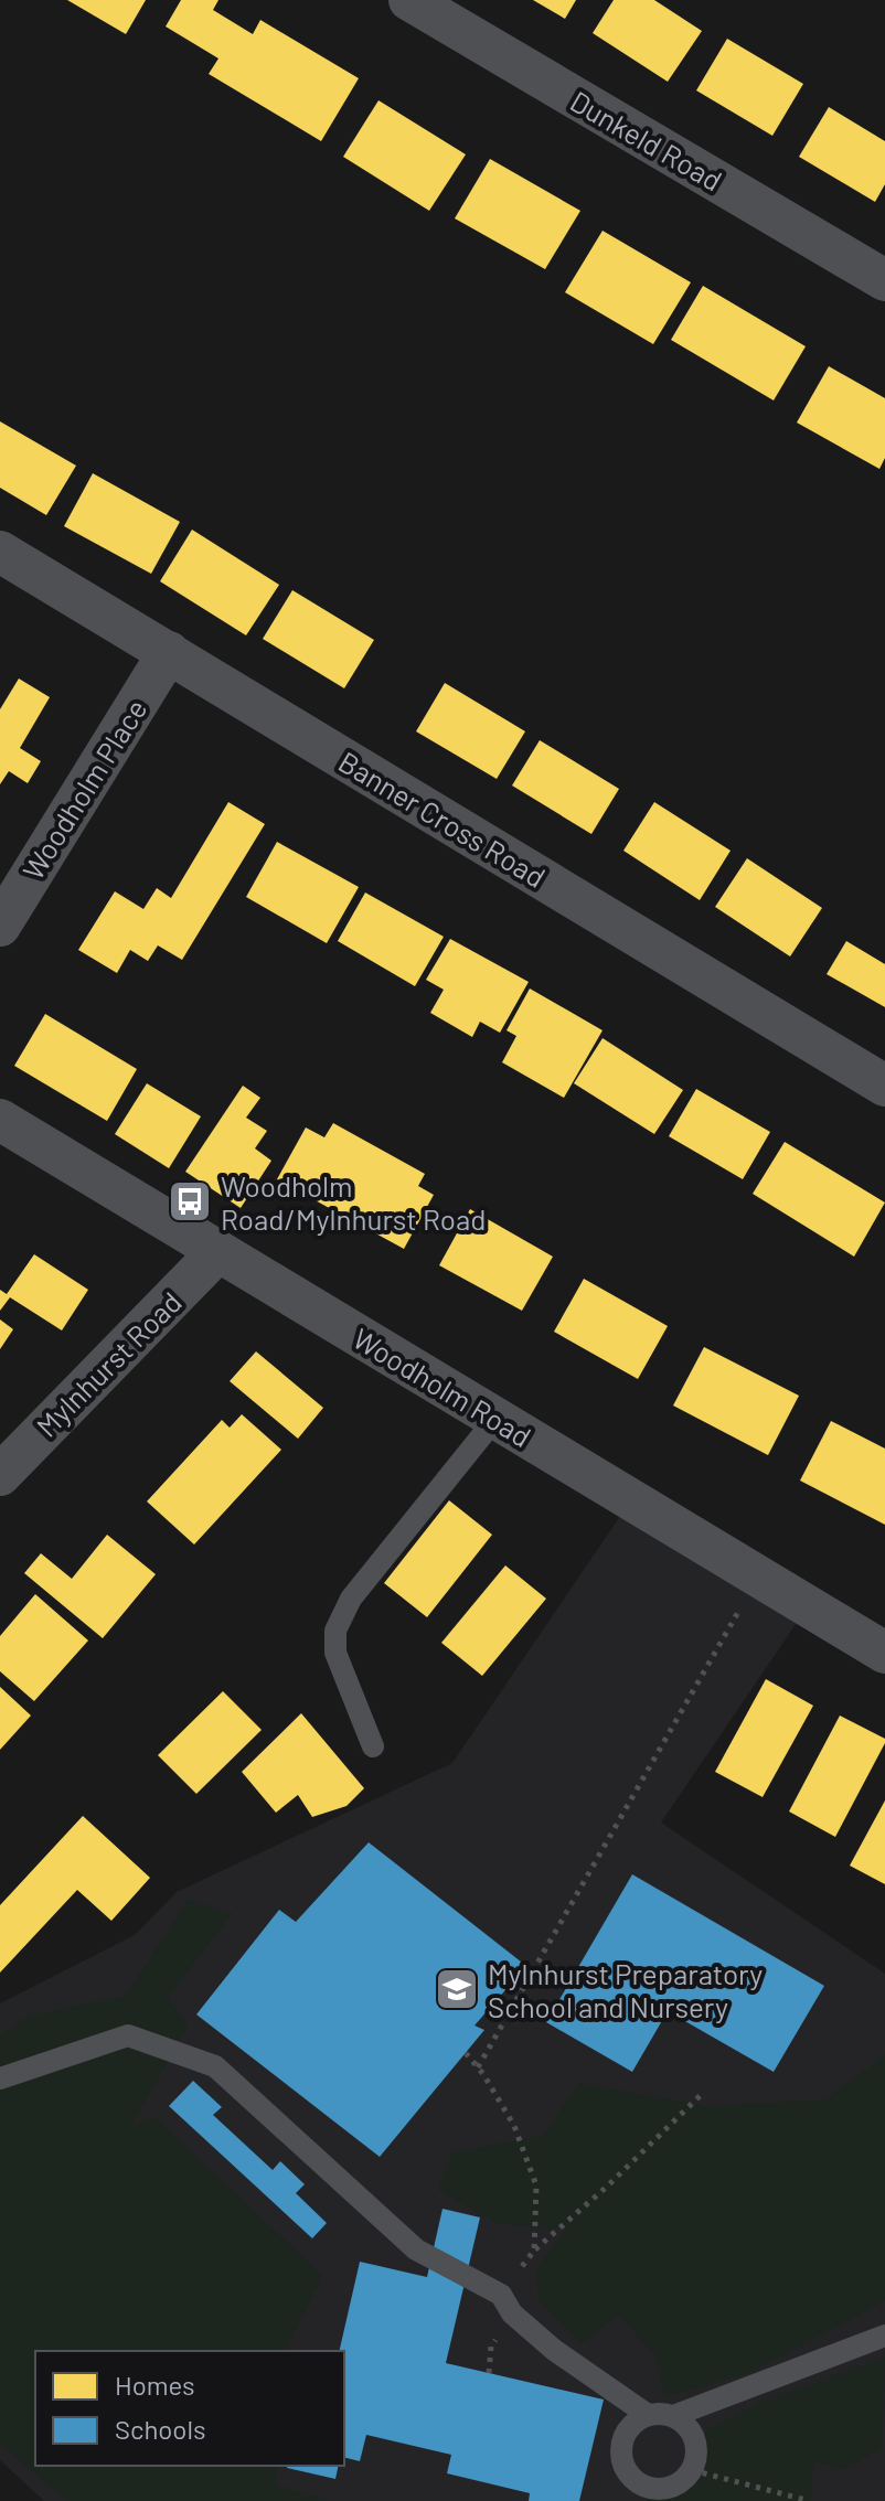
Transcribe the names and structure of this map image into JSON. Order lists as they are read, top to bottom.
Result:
{
  "streets": {
    "street": [
      "Dunkeld Road",
      "Woodholm Place",
      "Banner Cross Road",
      "Mylnhurst Road",
      "Woodholm Road"
    ]
  },
  "crossings": [
    ["Woodholm Place", "Banner Cross Road"],
    ["Mylnhurst Road", "Woodholm Road"]
  ],
  "places": {
    "bus stop": ["Woodholm Road/Mylnhurst Road"],
    "school or university": ["Mylnhurst Preparatory School and Nursery"]
  },
  "legend": ["Homes", "Schools"]
}
